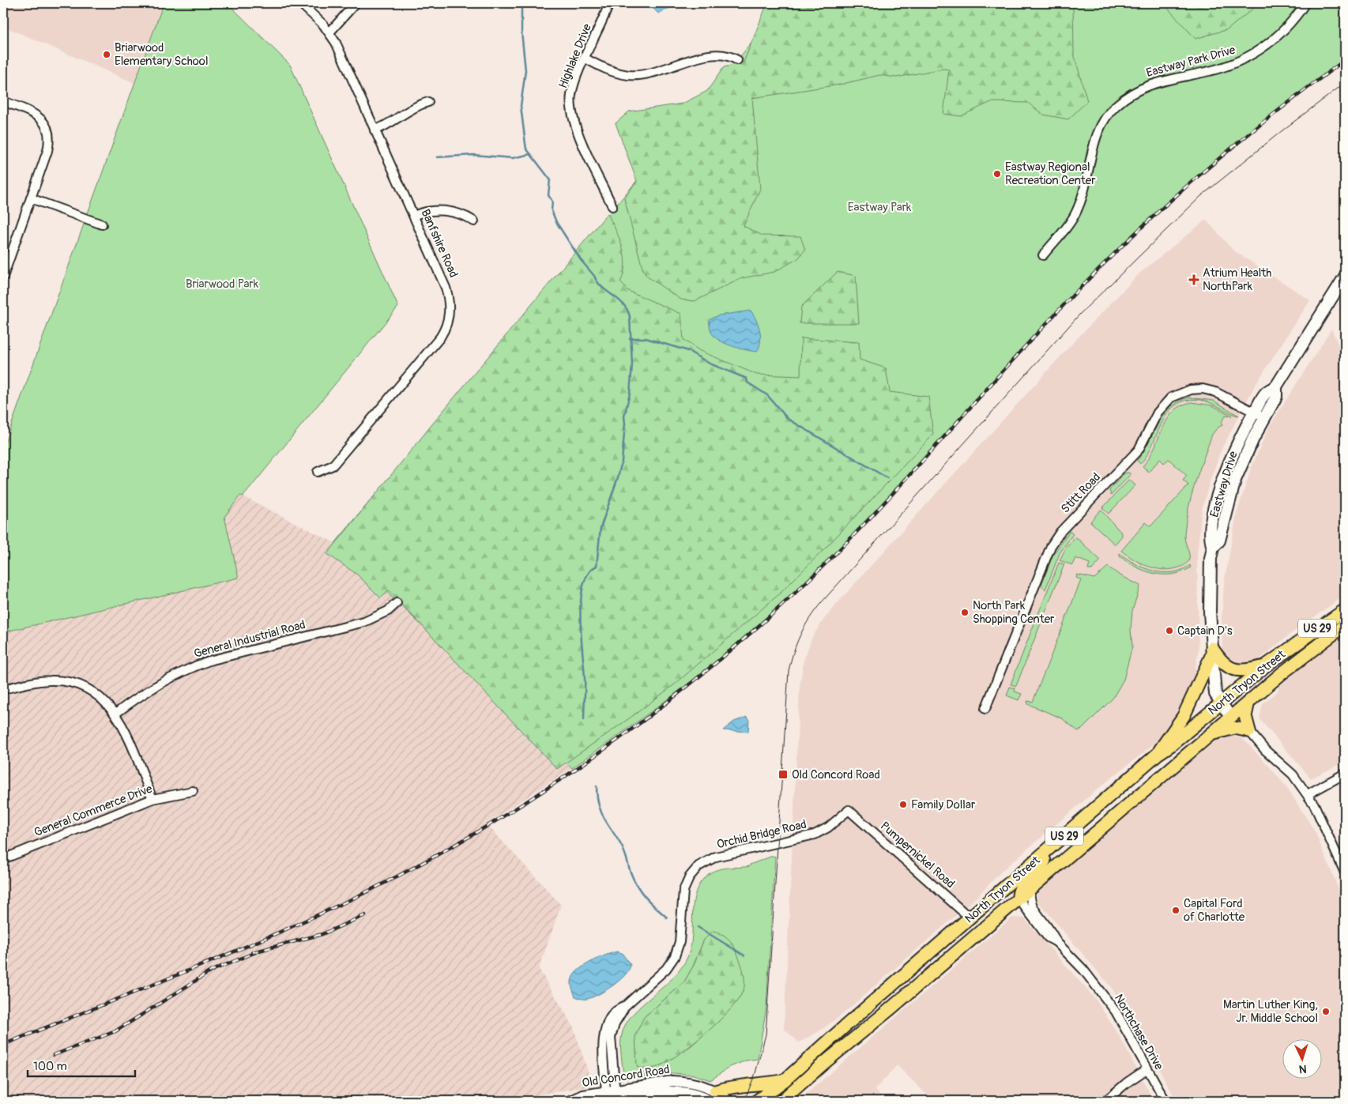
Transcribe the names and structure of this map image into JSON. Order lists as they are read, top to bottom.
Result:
{
  "streets": {
    "main road": ["Eastway Drive", "US 29", "North Tryon Street"],
    "street": [
      "Highlake Drive",
      "Eastway Park Drive",
      "Banfshire Road",
      "Stitt Road",
      "General Industrial Road",
      "General Commerce Drive",
      "Orchid Bridge Road",
      "Pumpernickel Road",
      "Northchase Drive",
      "Old Concord Road"
    ]
  },
  "crossings": [
    ["Eastway Drive", "Stitt Road"],
    ["Eastway Drive", "North Tryon Street"],
    ["North Tryon Street", "Pumpernickel Road"],
    ["North Tryon Street", "Northchase Drive"],
    ["Orchid Bridge Road", "Pumpernickel Road"],
    ["Orchid Bridge Road", "Old Concord Road"]
  ],
  "parks": ["Eastway Park", "Briarwood Park"],
  "places": {
    "other": [
      "Briarwood Elementary School",
      "Eastway Regional Recreation Center",
      "North Park Shopping Center",
      "Captain D's",
      "Family Dollar",
      "Capital Ford of Charlotte",
      "Martin Luther King, Jr. Middle School"
    ],
    "health": ["Atrium Health NorthPark"],
    "transit": ["Old Concord Road"]
  },
  "scale_bar": "100 m",
  "north": "bottom"
}
